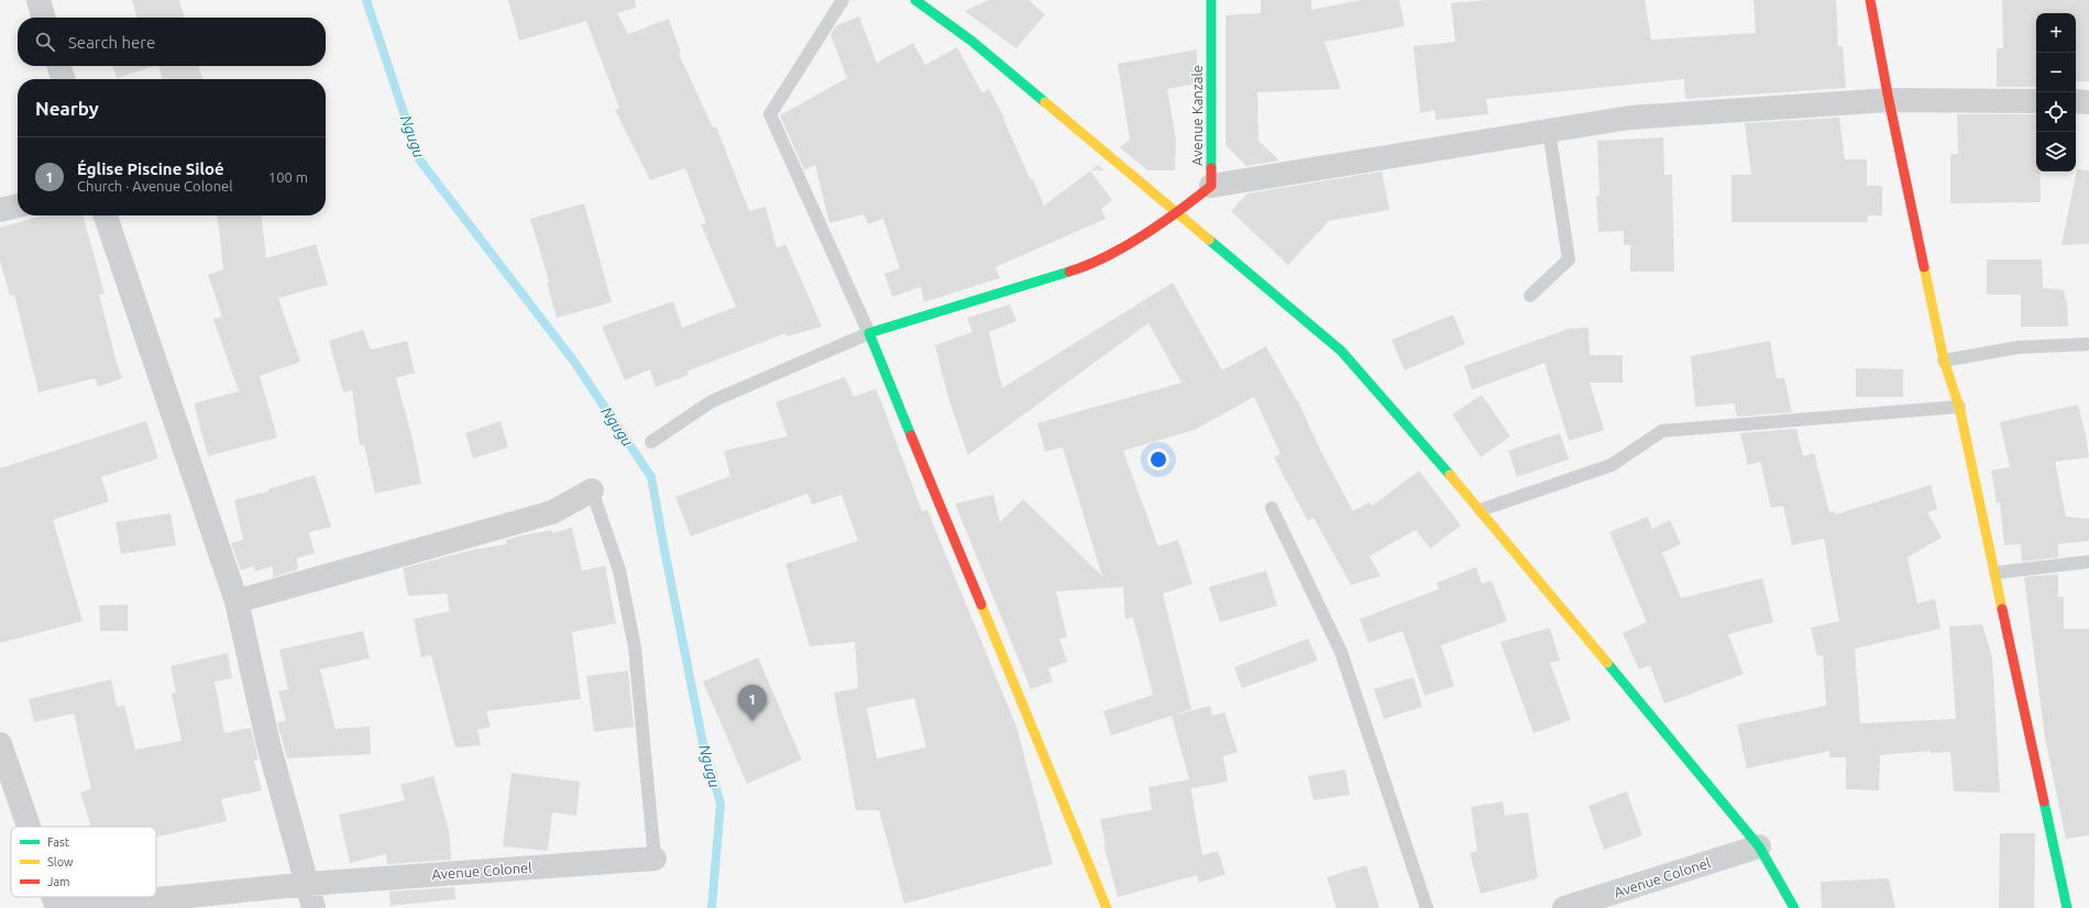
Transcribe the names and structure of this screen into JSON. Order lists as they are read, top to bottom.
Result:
{
  "streets": {
    "street": ["Avenue Kanzale", "Avenue Colonel"]
  },
  "water": ["Ngugu"],
  "legend": ["Fast", "Slow", "Jam"],
  "page": {
    "map_buttons": ["+", "−"],
    "search": "Search here",
    "heading": "Nearby",
    "list": [
      {
        "mark": "1",
        "name": "Église Piscine Siloé",
        "note": "Church · Avenue Colonel",
        "value": "100 m"
      }
    ],
    "pins": "1"
  }
}
